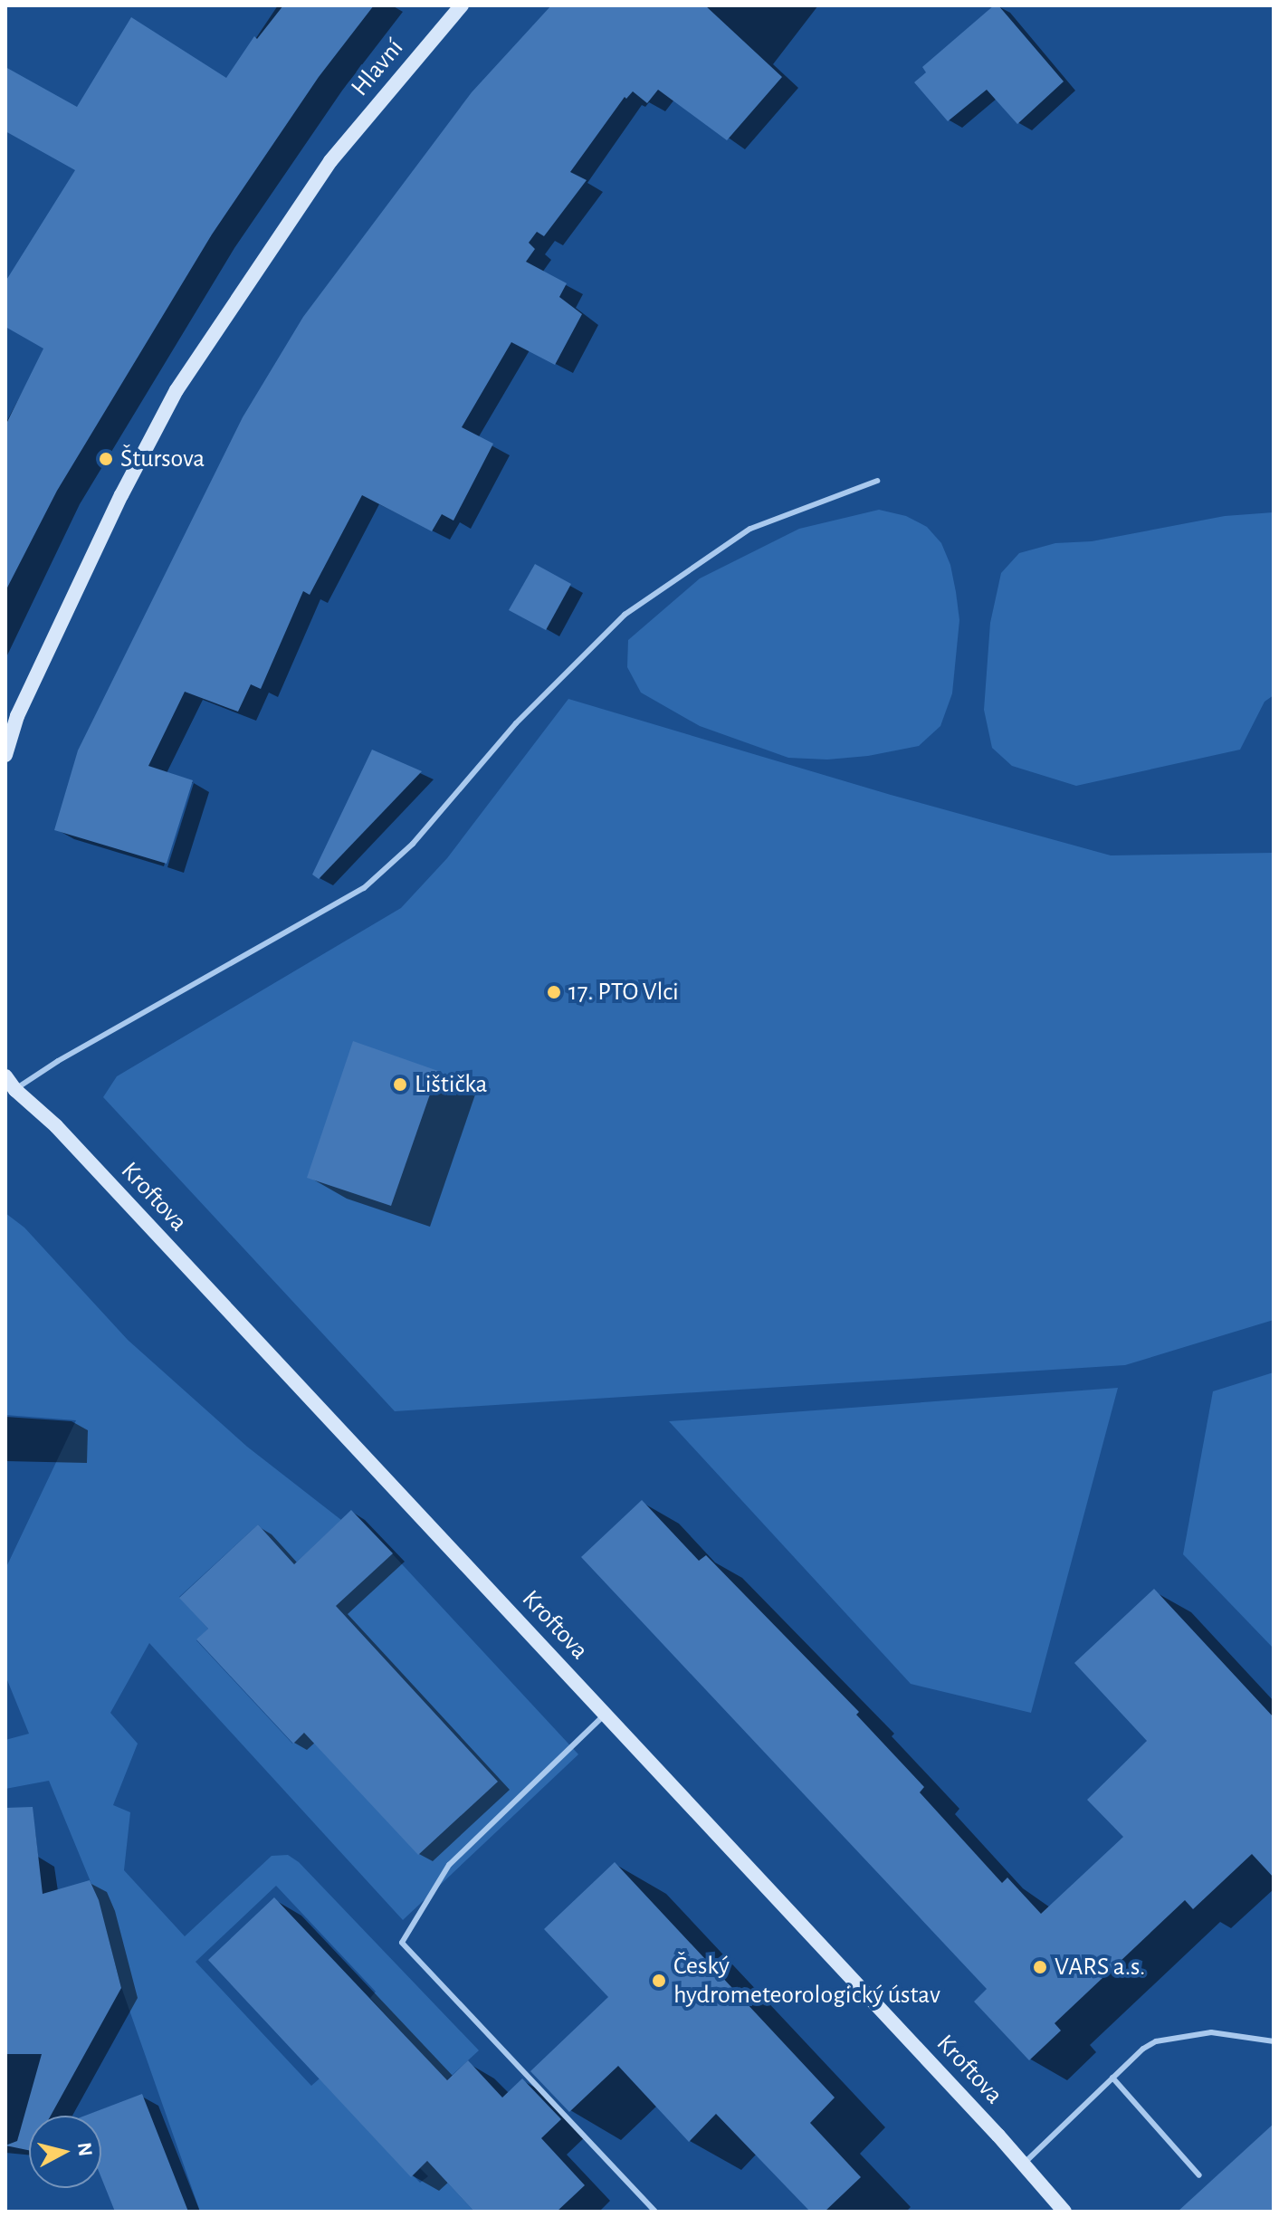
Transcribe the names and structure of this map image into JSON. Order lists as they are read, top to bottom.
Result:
{
  "streets": {
    "street": ["Hlavní", "Kroftova"]
  },
  "places": [
    "Štursova",
    "17. PTO Vlci",
    "Lištička",
    "VARS a.s.",
    "Český hydrometeorologický ústav"
  ],
  "north": "right"
}
